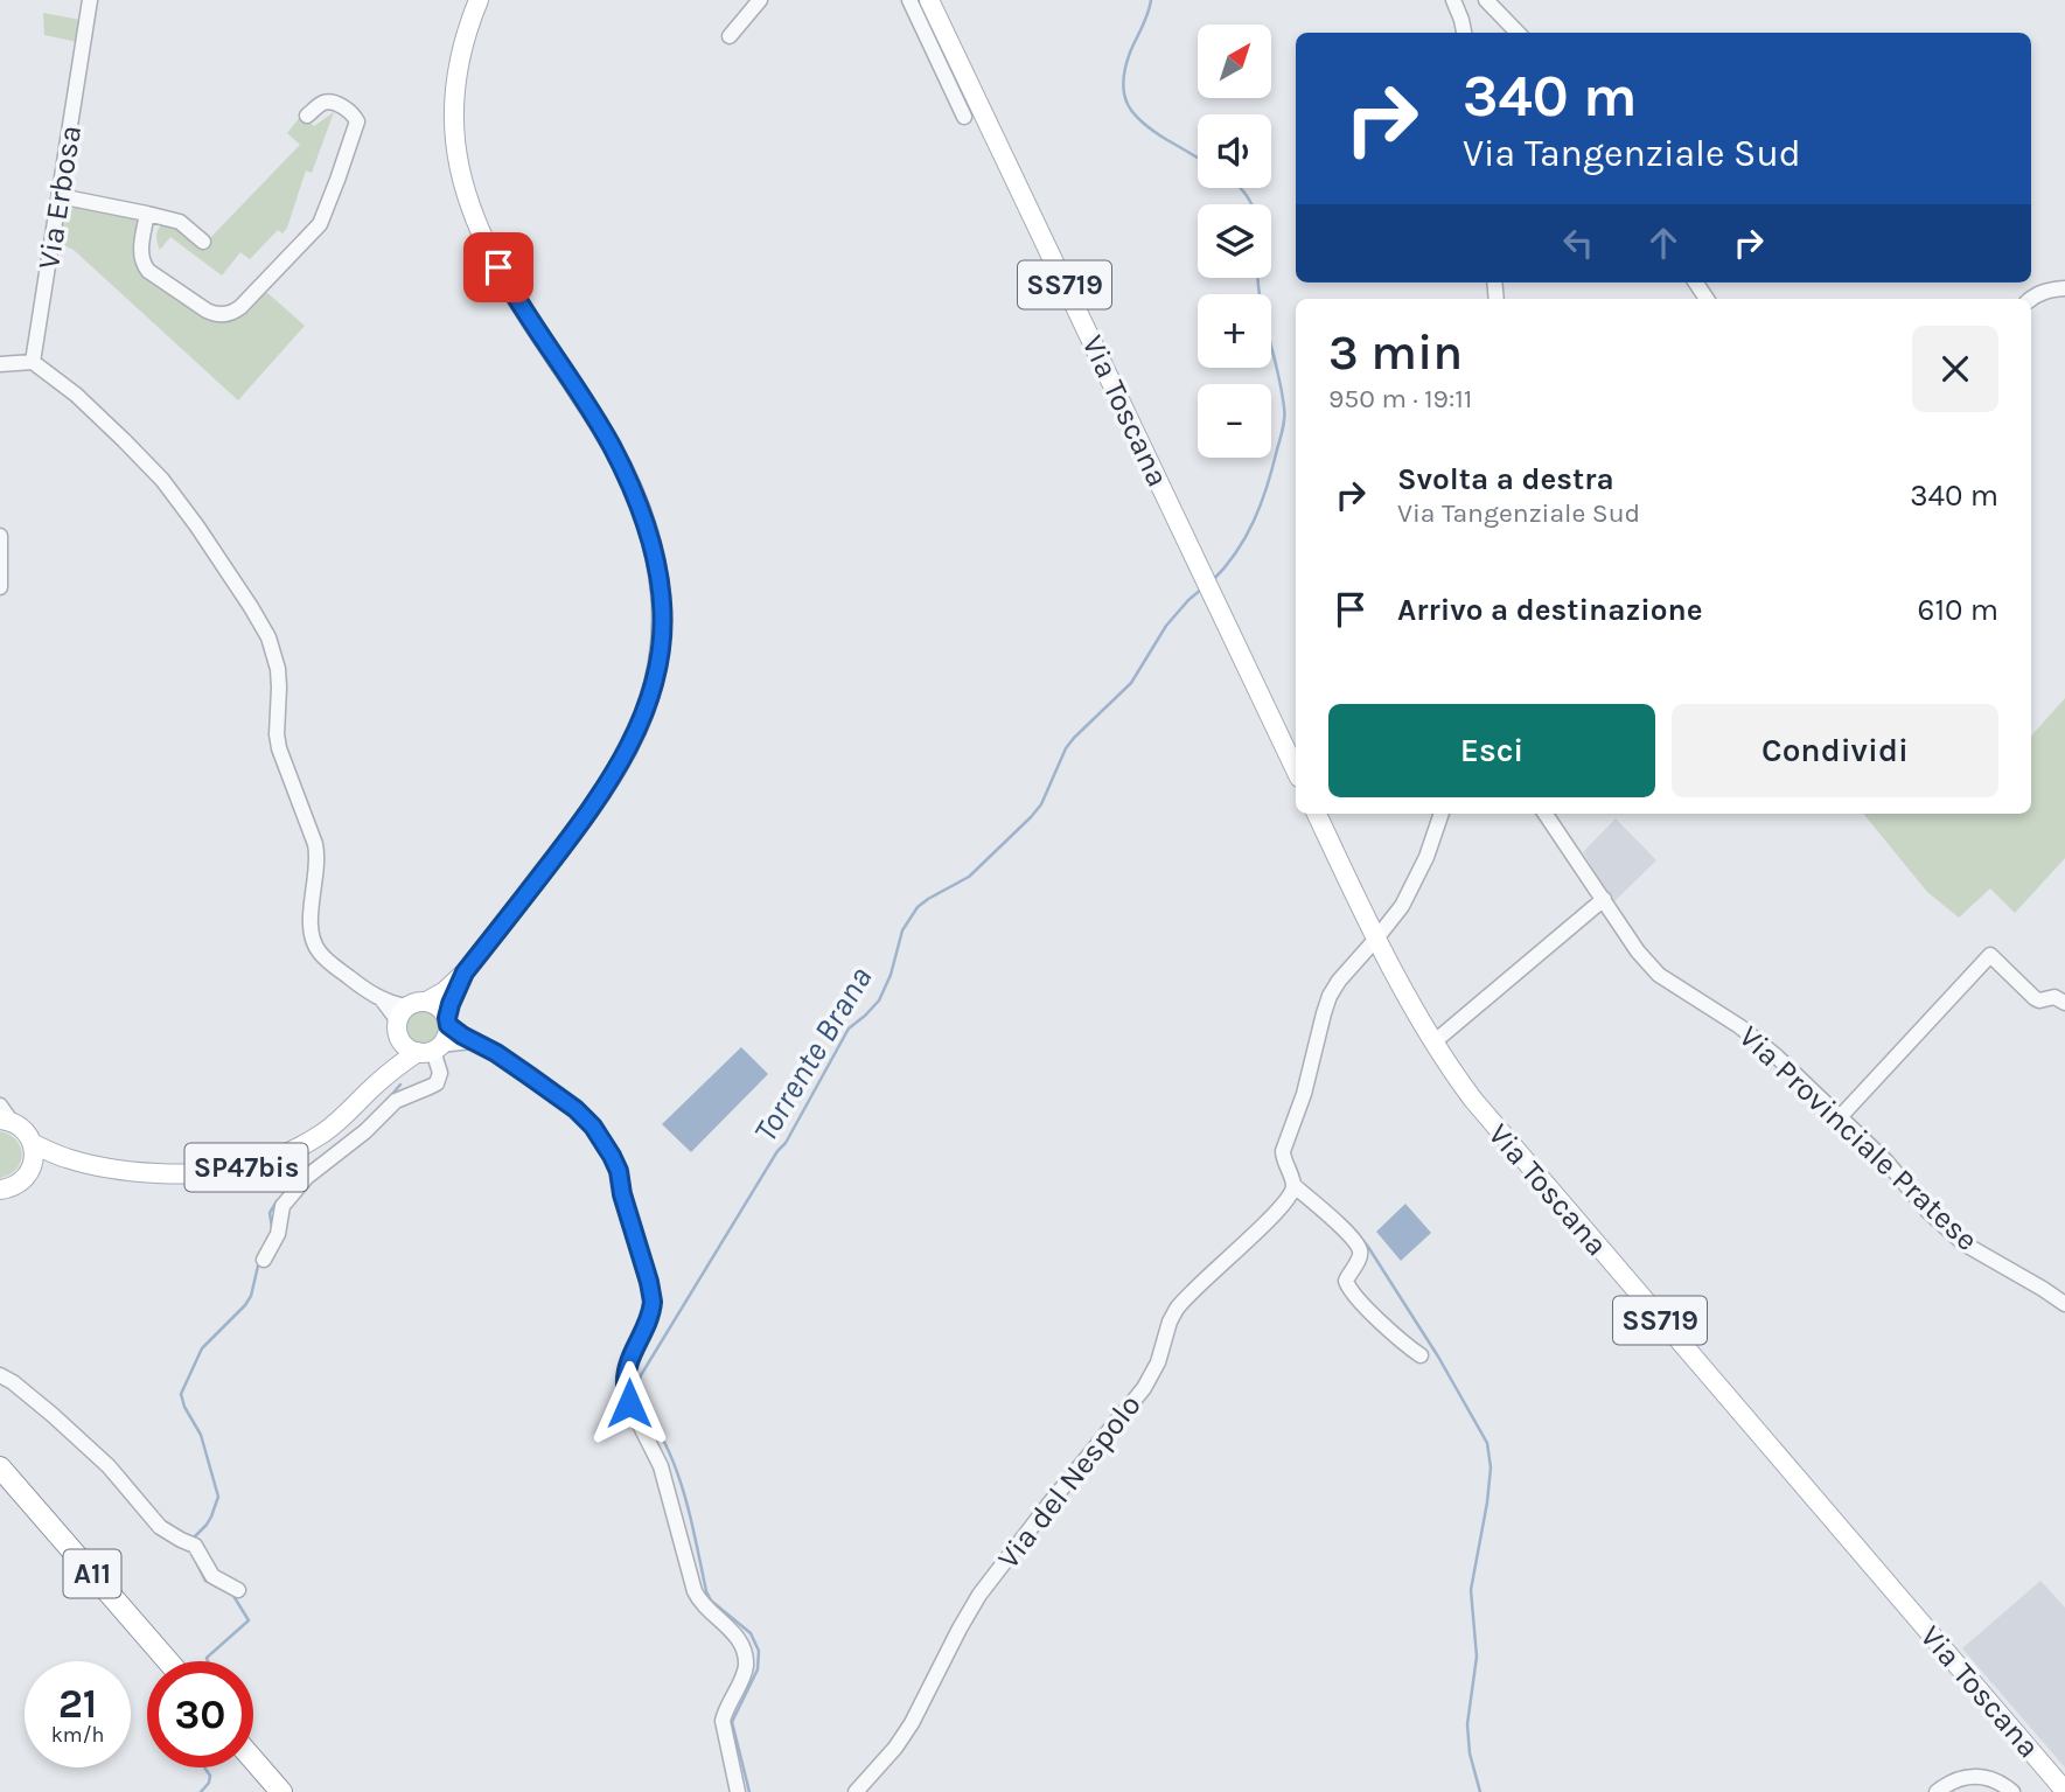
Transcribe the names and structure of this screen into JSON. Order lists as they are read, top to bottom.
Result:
{
  "streets": {
    "highway": ["A11"],
    "main road": ["SS719", "Via Toscana", "SP47bis"],
    "street": ["Via Erbosa", "Via Provinciale Pratese", "Via del Nespolo"]
  },
  "water": ["Torrente Brana"],
  "north": "top right",
  "page": {
    "map_buttons": ["+", "−"],
    "turn": ["340 m", "Via Tangenziale Sud"],
    "heading": ["3 min", "950 m · 19:11"],
    "list": [
      {
        "name": "Svolta a destra",
        "note": "Via Tangenziale Sud",
        "value": "340 m"
      },
      {
        "name": "Arrivo a destinazione",
        "value": "610 m"
      }
    ],
    "buttons": ["Esci", "Condividi"],
    "speed": "21 km/h",
    "limit": "30"
  }
}
